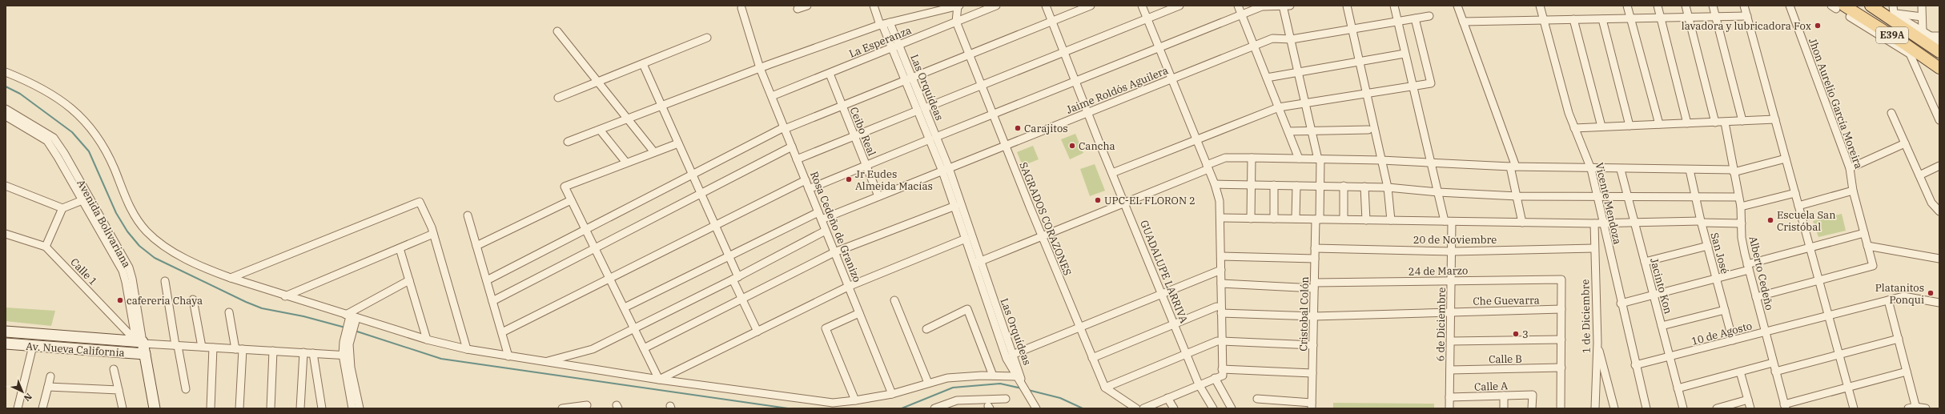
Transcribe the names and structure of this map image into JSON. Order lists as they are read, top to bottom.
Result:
{
  "streets": {
    "main road": ["E39A"],
    "street": [
      "La Esperanza",
      "Las Orquídeas",
      "Jaime Roldós Aguilera",
      "Jhon Aurelio García Moreira",
      "Ceibo Real",
      "Vicente Mendoza",
      "SAGRADOS CORAZONES",
      "Avenida Bolivariana",
      "Rosa Cedeño de Granizo",
      "20 de Noviembre",
      "San José",
      "24 de Marzo",
      "Calle 1",
      "GUADALUPE LARRIVA",
      "Alberto Cedeño",
      "Jacinto Kon",
      "Che Guevarra",
      "Cristobal Colón",
      "1 de Diciembre",
      "6 de Diciembre",
      "10 de Agosto",
      "Av. Nueva California",
      "Calle B",
      "Calle A"
    ]
  },
  "crossings": [
    ["La Esperanza", "Las Orquídeas"],
    ["La Esperanza", "Ceibo Real"],
    ["La Esperanza", "SAGRADOS CORAZONES"],
    ["La Esperanza", "Rosa Cedeño de Granizo"],
    ["Las Orquídeas", "Jaime Roldós Aguilera"],
    ["Jaime Roldós Aguilera", "Ceibo Real"],
    ["Jaime Roldós Aguilera", "SAGRADOS CORAZONES"],
    ["Jaime Roldós Aguilera", "Rosa Cedeño de Granizo"],
    ["Jaime Roldós Aguilera", "GUADALUPE LARRIVA"],
    ["Jaime Roldós Aguilera", "Cristobal Colón"],
    ["Jaime Roldós Aguilera", "6 de Diciembre"],
    ["Vicente Mendoza", "10 de Agosto"],
    ["Avenida Bolivariana", "Calle 1"],
    ["Avenida Bolivariana", "Av. Nueva California"],
    ["20 de Noviembre", "Cristobal Colón"],
    ["20 de Noviembre", "1 de Diciembre"],
    ["20 de Noviembre", "6 de Diciembre"],
    ["San José", "10 de Agosto"],
    ["24 de Marzo", "Che Guevarra"],
    ["24 de Marzo", "Cristobal Colón"],
    ["24 de Marzo", "6 de Diciembre"],
    ["Calle 1", "Av. Nueva California"],
    ["Alberto Cedeño", "10 de Agosto"],
    ["Jacinto Kon", "10 de Agosto"],
    ["Che Guevarra", "Cristobal Colón"],
    ["Che Guevarra", "6 de Diciembre"],
    ["6 de Diciembre", "Calle B"],
    ["6 de Diciembre", "Calle A"]
  ],
  "places": [
    "lavadora y lubricadora Fox",
    "Carajitos",
    "Cancha",
    "Jr Eudes Almeida Macías",
    "UPC-EL FLORON 2",
    "Escuela San Cristóbal",
    "Platanitos Ponqui",
    "cafereria Chaya",
    "3"
  ],
  "north": "bottom right"
}
